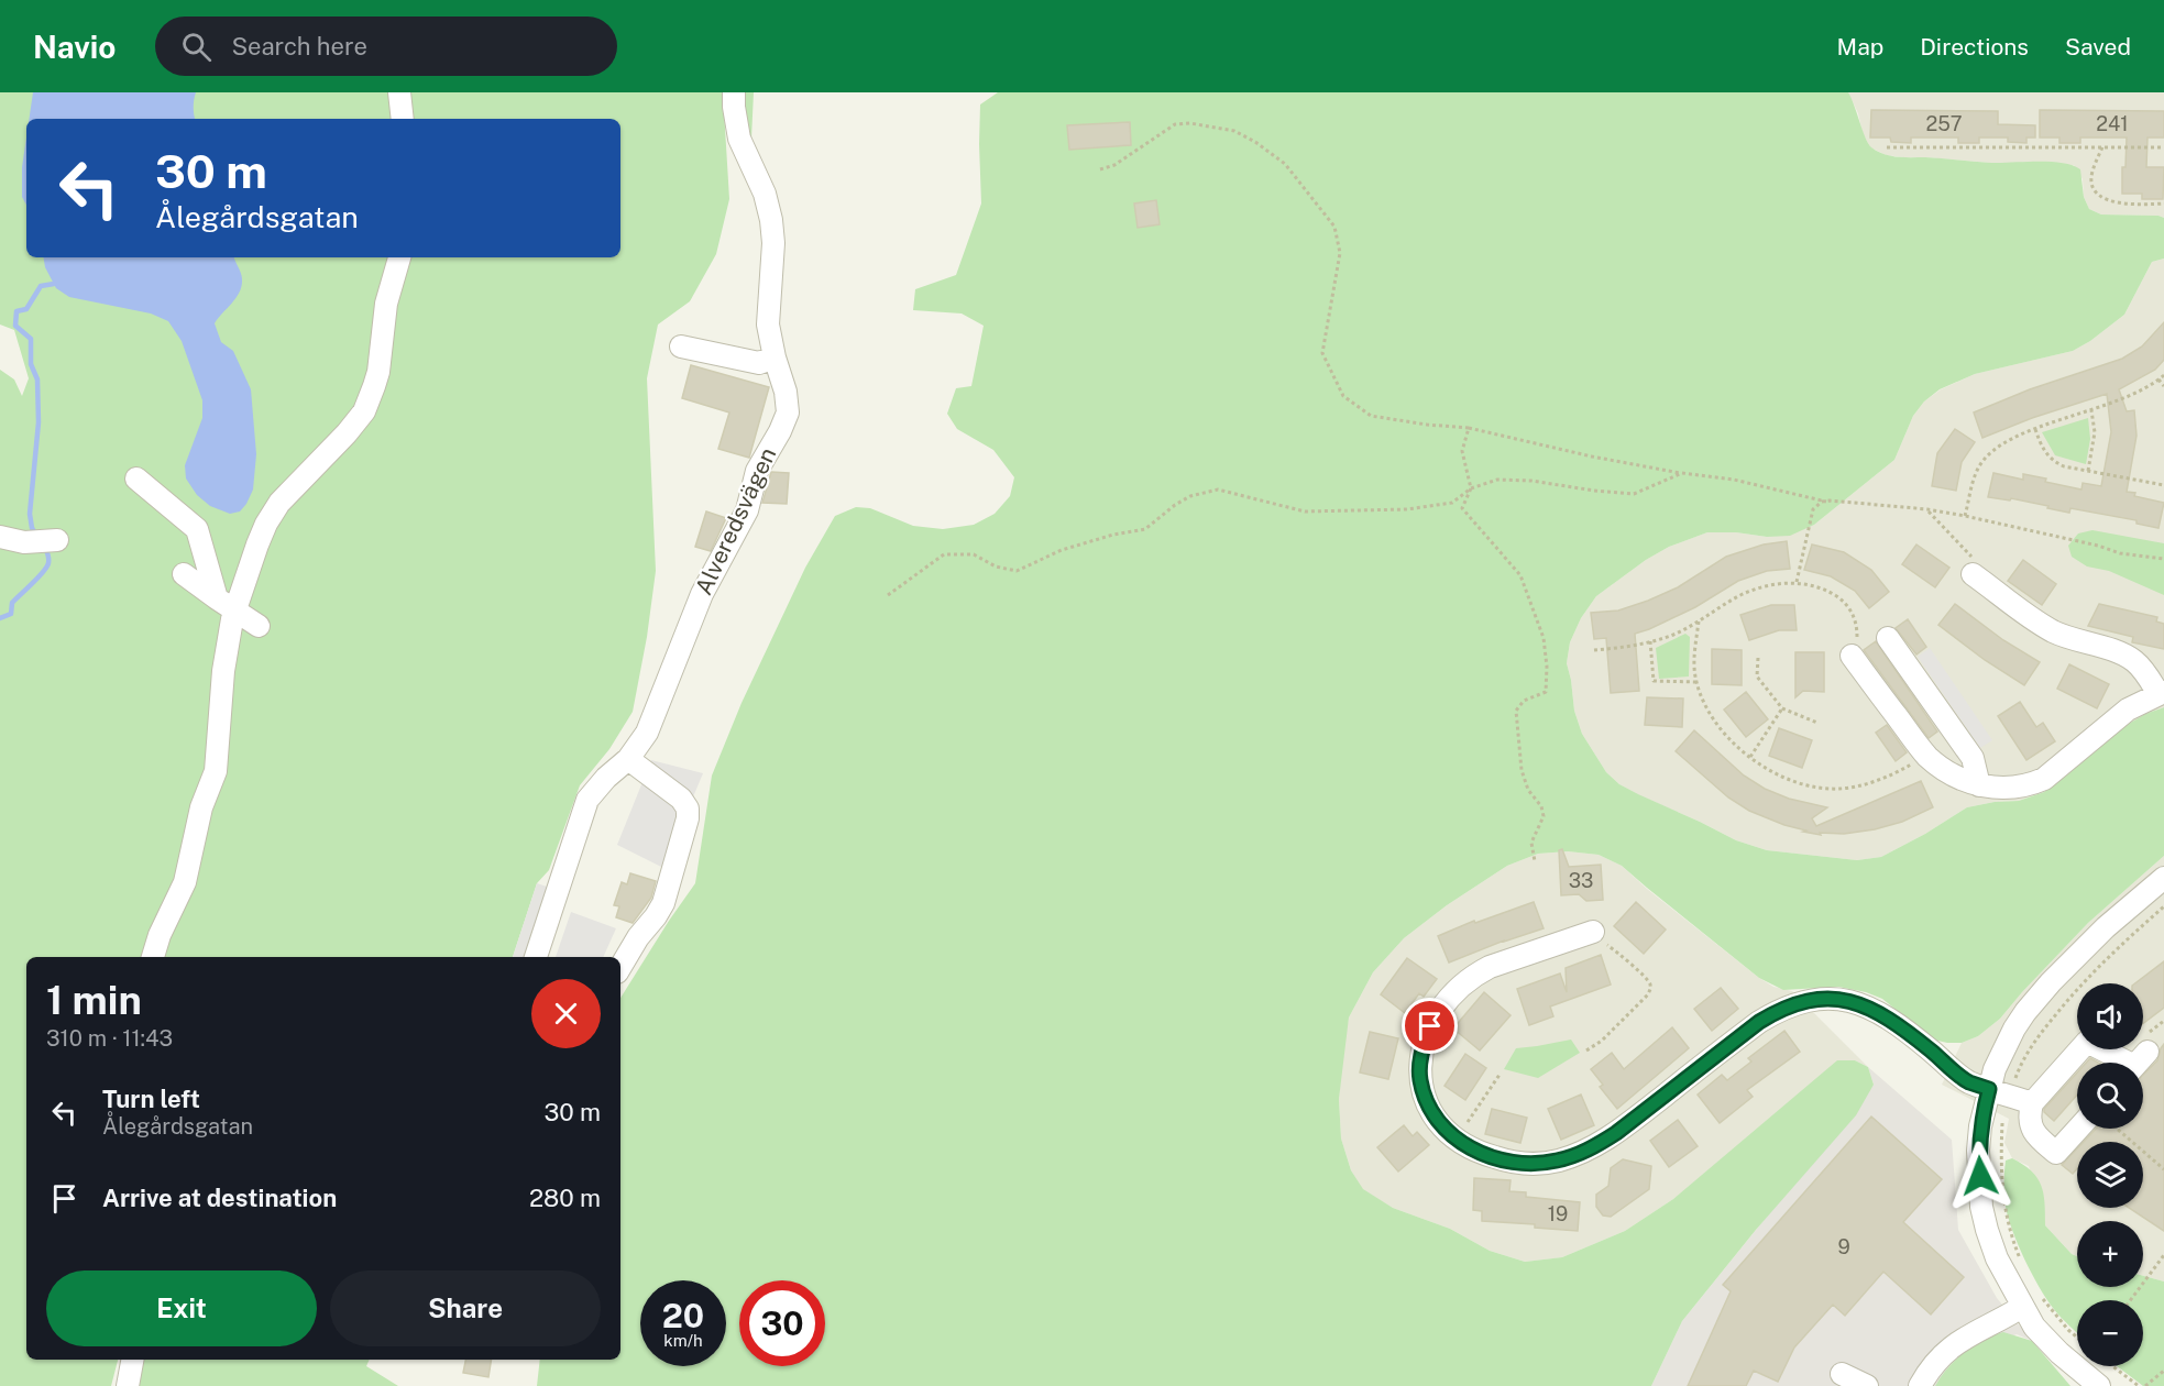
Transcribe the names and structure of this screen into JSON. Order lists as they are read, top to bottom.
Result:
{
  "streets": {
    "street": ["Alveredsvägen"]
  },
  "house_numbers": [
    "257",
    "241",
    "33",
    "19",
    "9"
  ],
  "page": {
    "header": "Navio",
    "search": "Search here",
    "nav": ["Map", "Directions", "Saved"],
    "turn": ["30 m", "Ålegårdsgatan"],
    "heading": ["1 min", "310 m · 11:43"],
    "map_buttons": ["+", "−"],
    "list": [
      {
        "name": "Turn left",
        "note": "Ålegårdsgatan",
        "value": "30 m"
      },
      {
        "name": "Arrive at destination",
        "value": "280 m"
      }
    ],
    "buttons": ["Exit", "Share"],
    "speed": "20 km/h",
    "limit": "30"
  }
}
